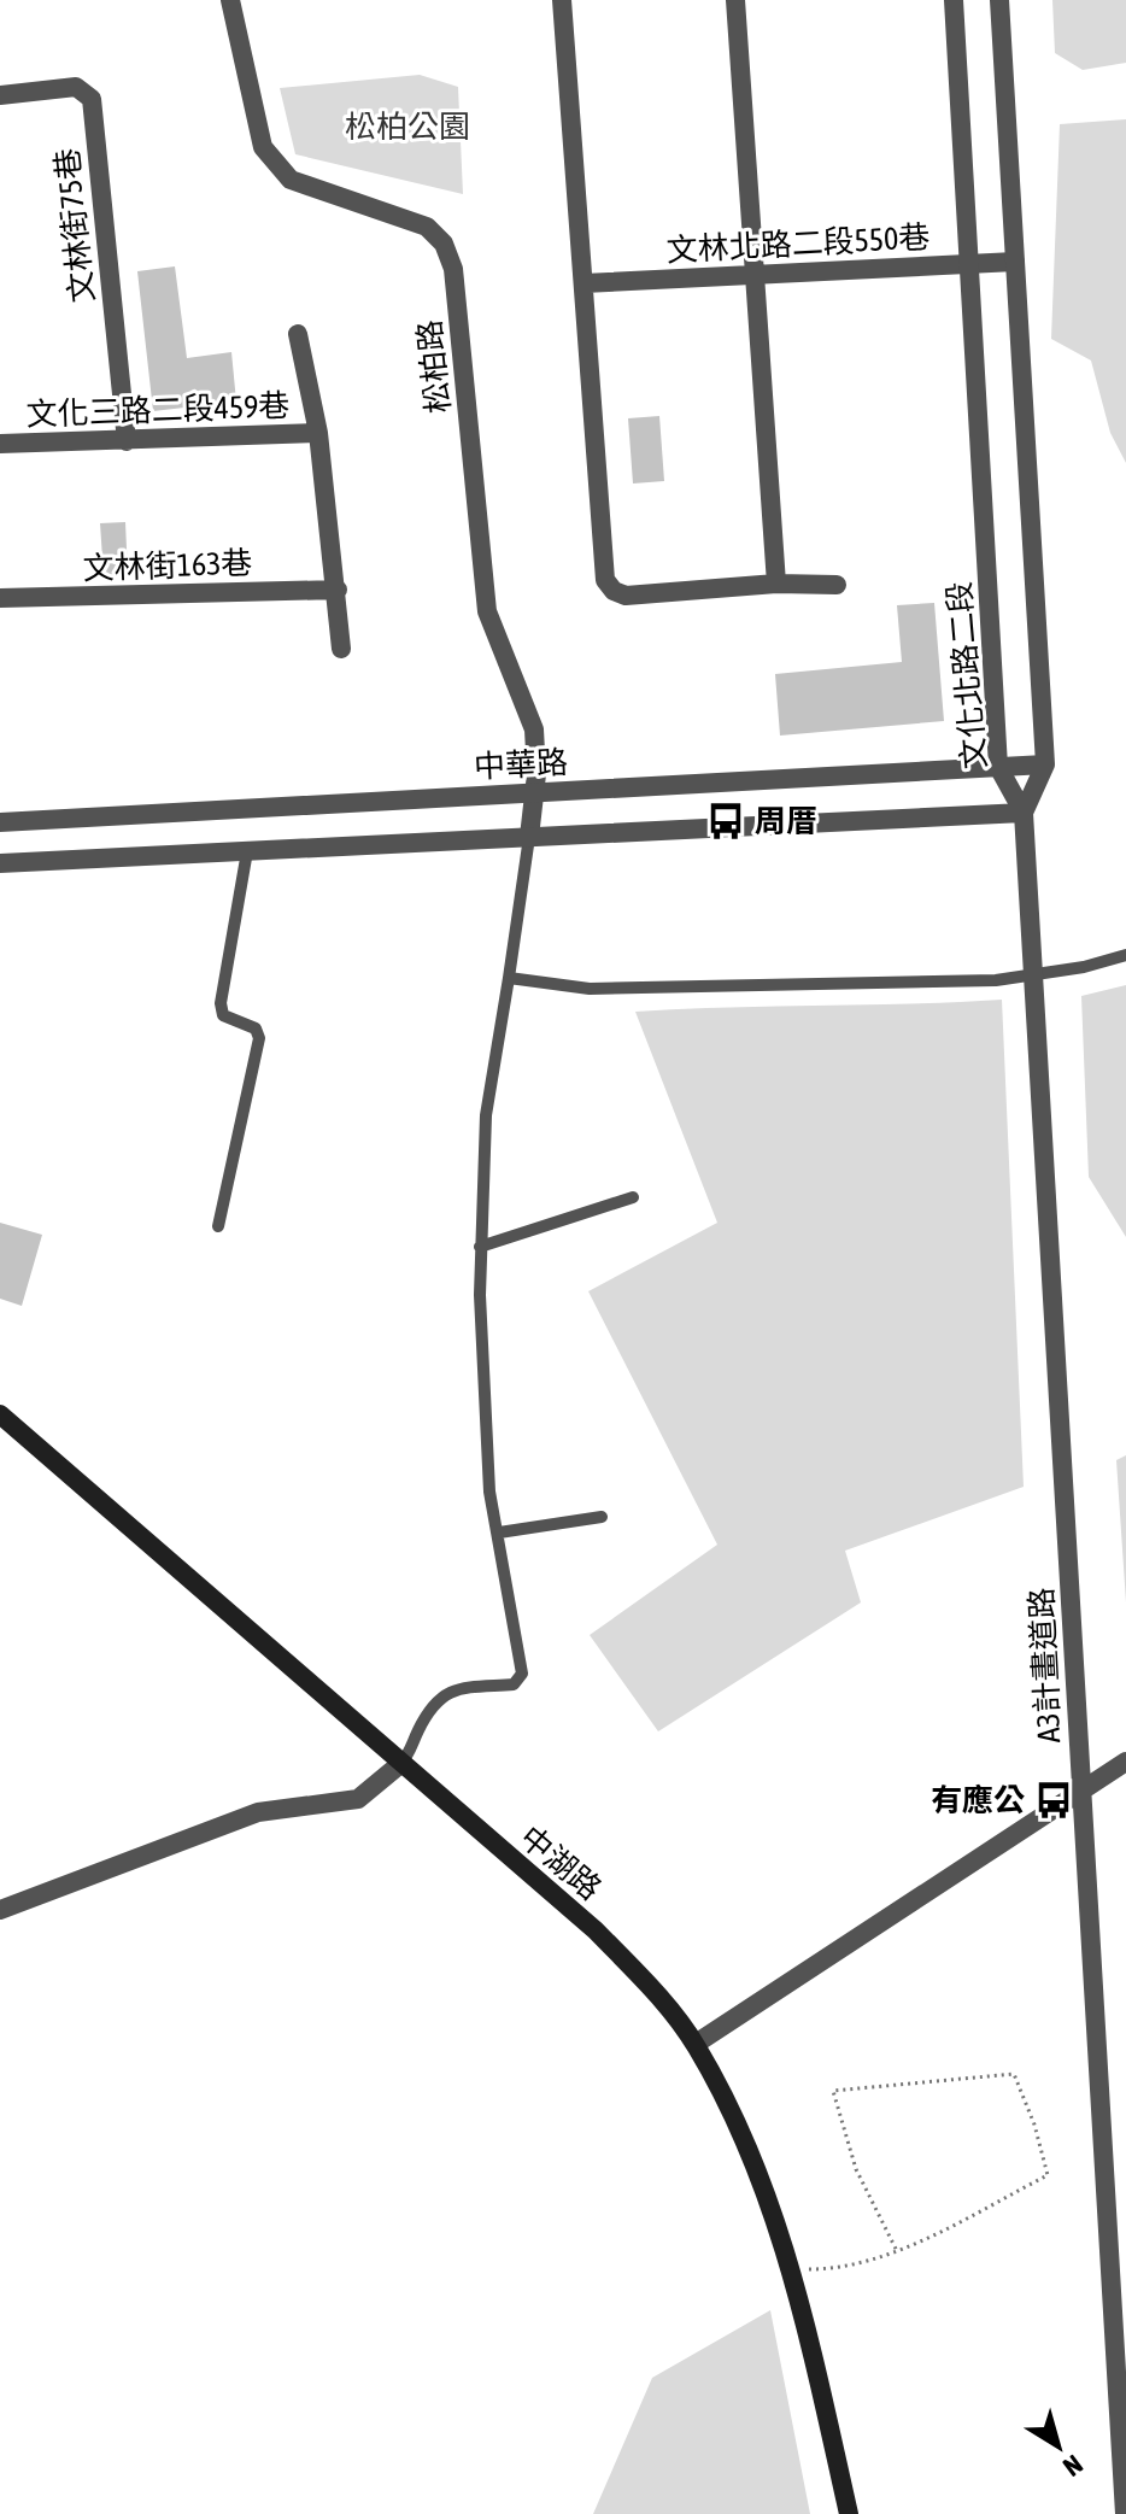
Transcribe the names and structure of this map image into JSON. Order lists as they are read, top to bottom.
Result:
{
  "streets": {
    "main road": ["中湖路"],
    "street": [
      "文林街75巷",
      "文林北路二段550巷",
      "松柏路",
      "文化三路二段459巷",
      "文林街163巷",
      "文化北路二段",
      "中華路",
      "A3計畫道路"
    ]
  },
  "crossings": [
    ["文林街75巷", "文化三路二段459巷"],
    ["文林北路二段550巷", "文化北路二段"],
    ["松柏路", "中華路"],
    ["文化北路二段", "中華路"],
    ["文化北路二段", "A3計畫道路"]
  ],
  "parks": ["松柏公園"],
  "places": {
    "bus stop": ["周厝", "有應公"]
  },
  "north": "bottom right"
}
